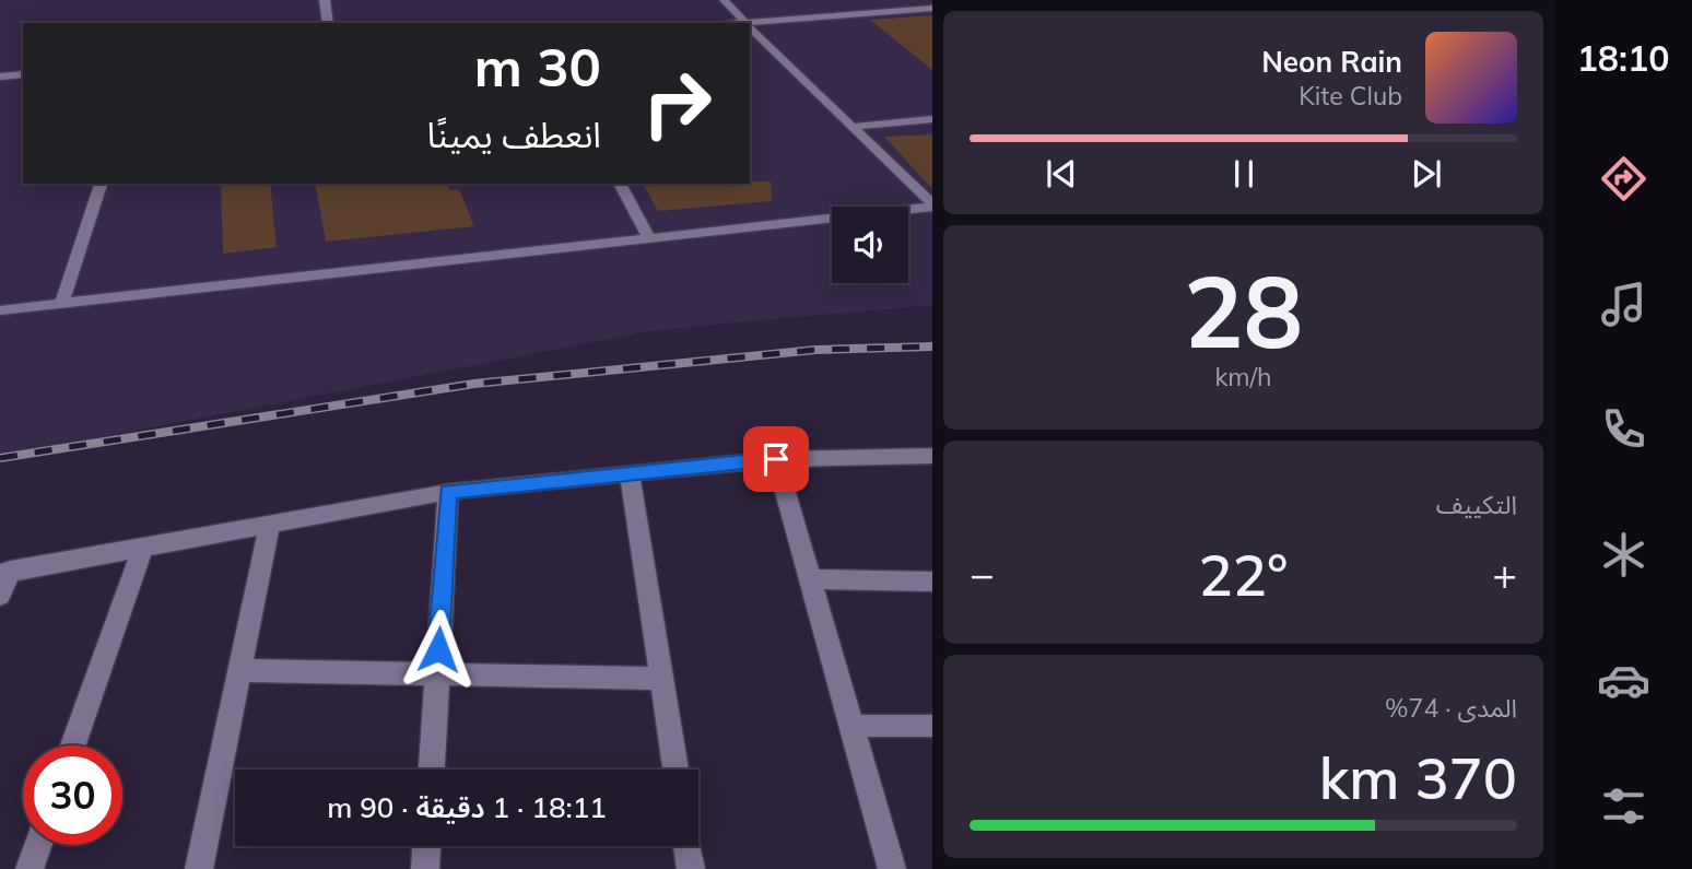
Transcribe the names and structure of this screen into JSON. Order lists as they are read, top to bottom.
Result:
{
  "page": {
    "tabs": "18:10",
    "turn": ["30 m", "انعطف يمينًا"],
    "song": ["Neon Rain", "Kite Club"],
    "tile": [
      ["28", "km/h"],
      "التكييف",
      ["المدى · 74%", "370 km"]
    ],
    "heat": ["−", "22°", "+"],
    "limit": "30",
    "trip": "18:11 · 1 دقيقة · 90 m"
  }
}
